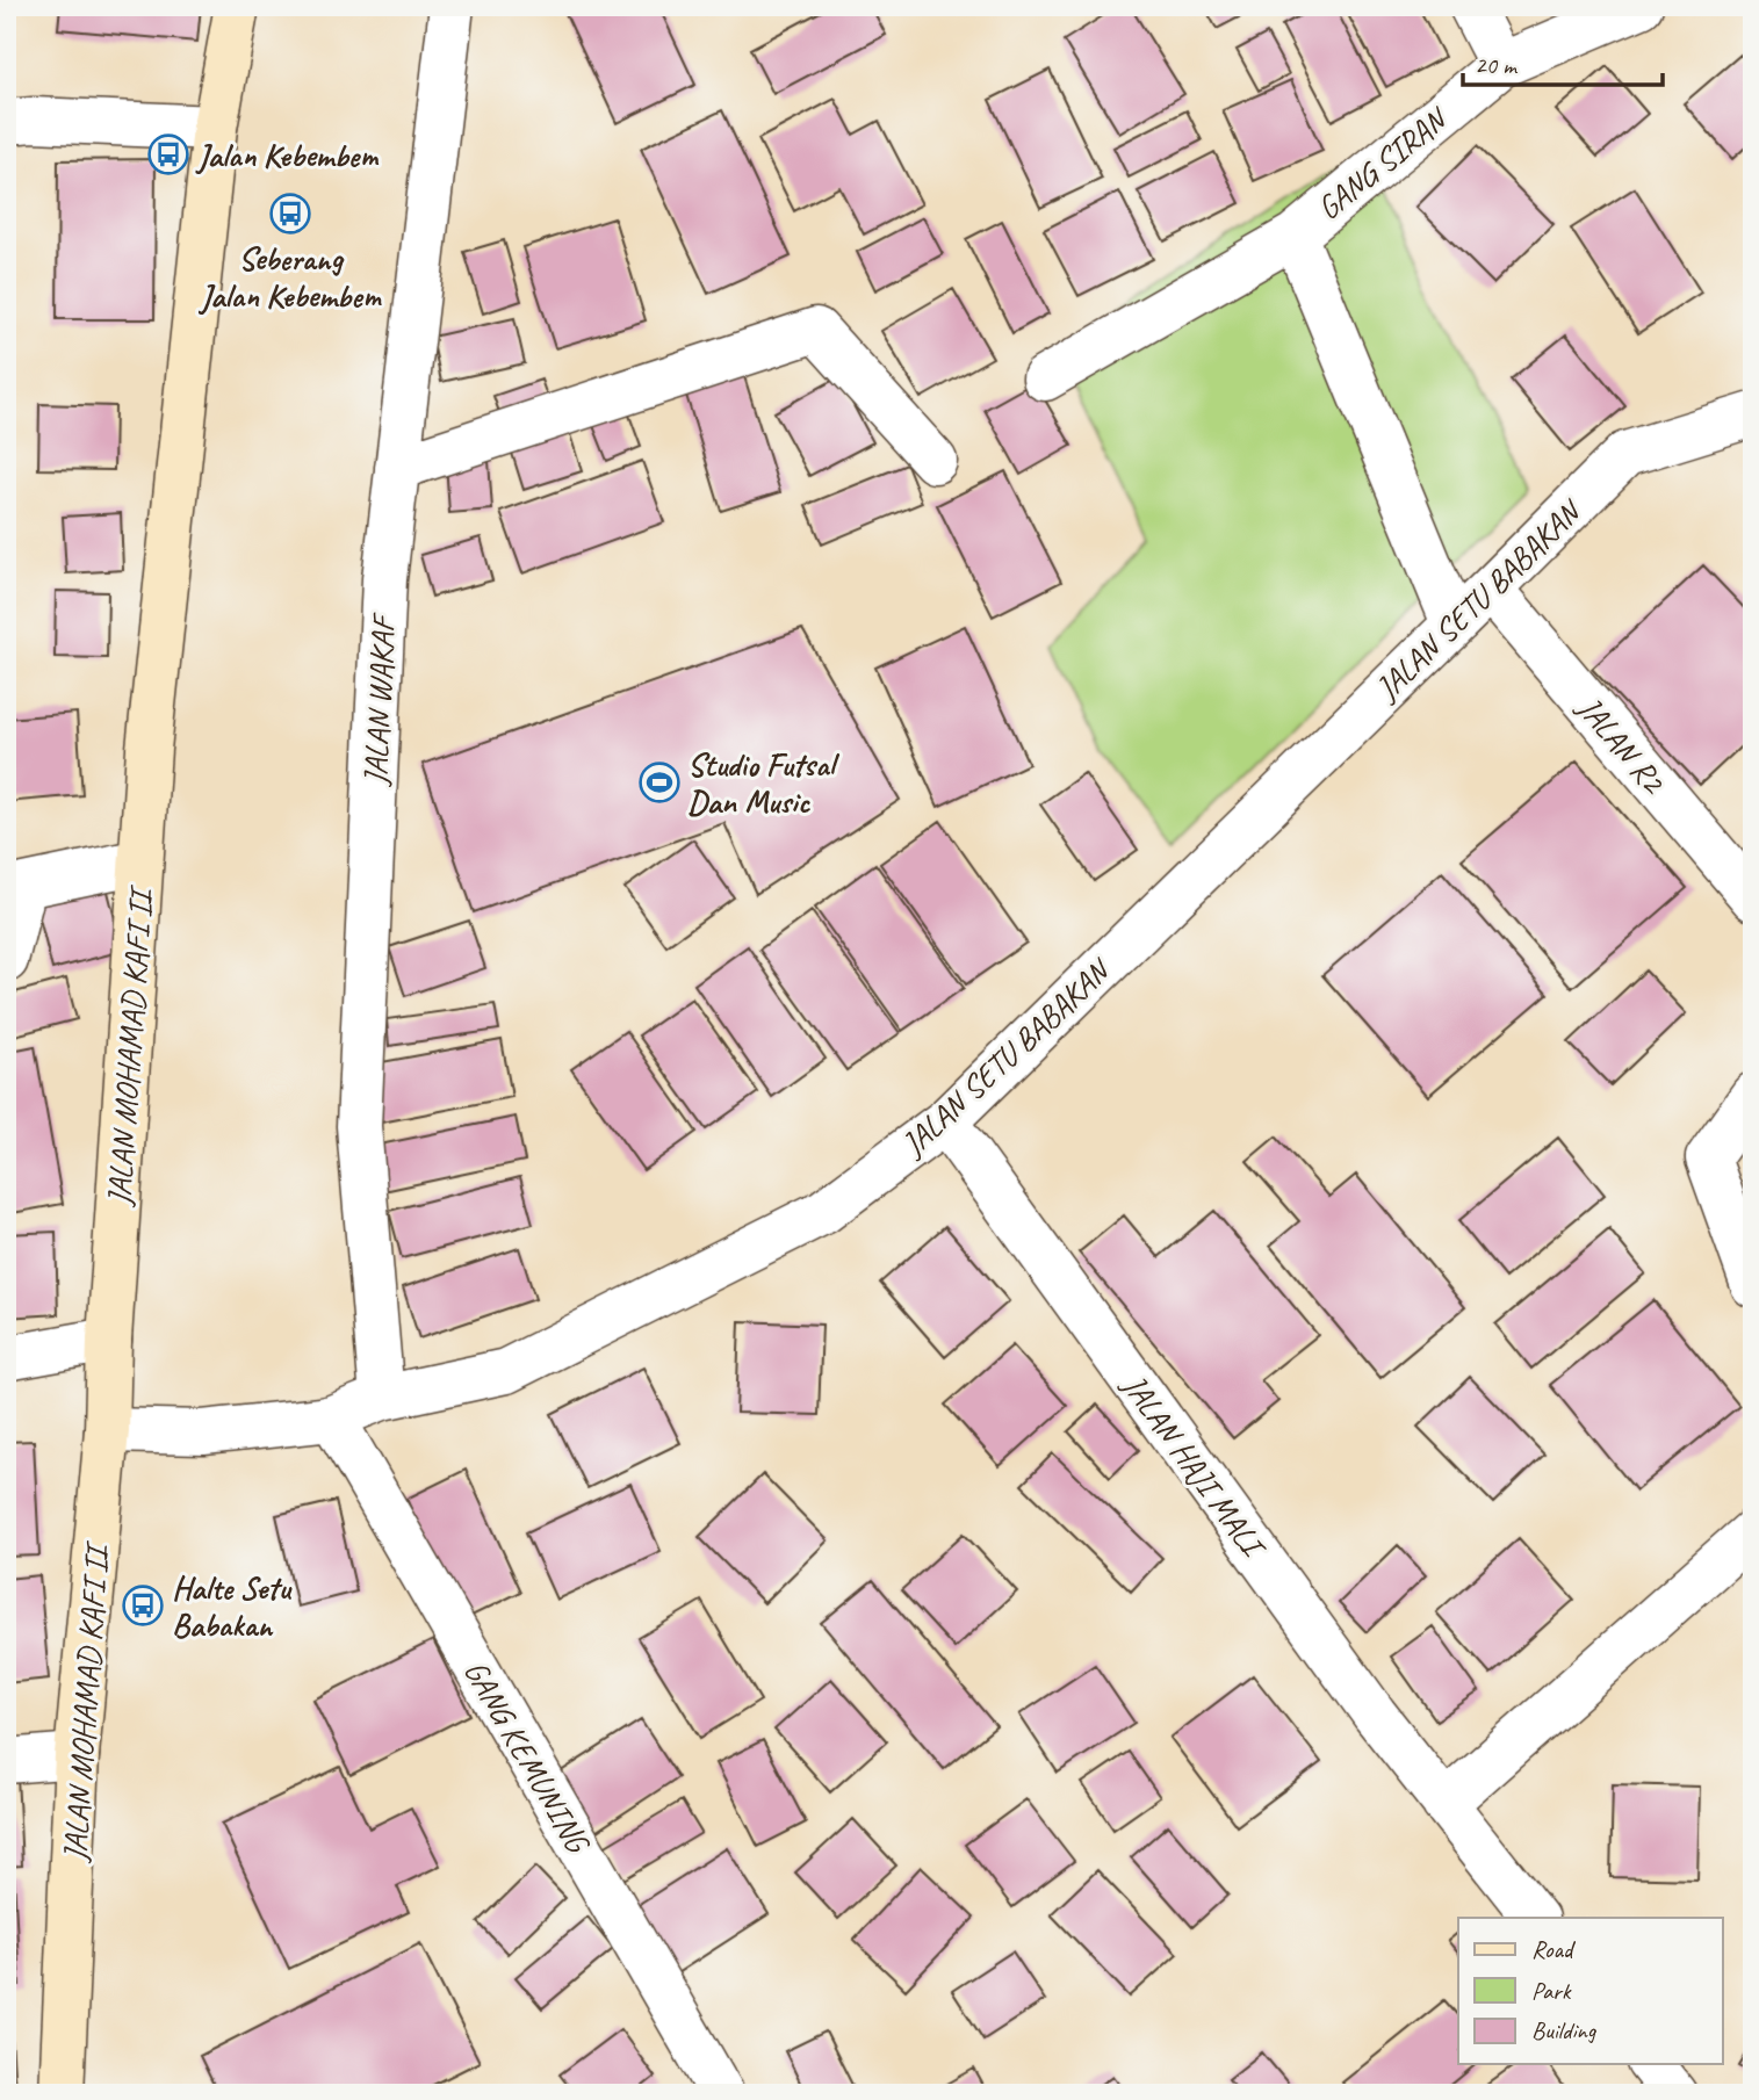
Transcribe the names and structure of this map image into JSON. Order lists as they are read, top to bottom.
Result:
{
  "streets": {
    "main road": ["JALAN MOHAMAD KAFI II"],
    "street": [
      "GANG SIRAN",
      "JALAN SETU BABAKAN",
      "JALAN WAKAF",
      "JALAN R2",
      "JALAN HAJI MALI",
      "GANG KEMUNING"
    ]
  },
  "crossings": [
    ["GANG SIRAN", "JALAN SETU BABAKAN"],
    ["JALAN SETU BABAKAN", "JALAN WAKAF"],
    ["JALAN SETU BABAKAN", "JALAN R2"],
    ["JALAN SETU BABAKAN", "JALAN MOHAMAD KAFI II"],
    ["JALAN SETU BABAKAN", "JALAN HAJI MALI"],
    ["JALAN SETU BABAKAN", "GANG KEMUNING"]
  ],
  "places": {
    "bus stop": ["Jalan Kebembem", "Seberang Jalan Kebembem", "Halte Setu Babakan"],
    "sports": ["Studio Futsal Dan Music"]
  },
  "legend": ["Road", "Park", "Building"],
  "scale_bar": "20 m"
}
